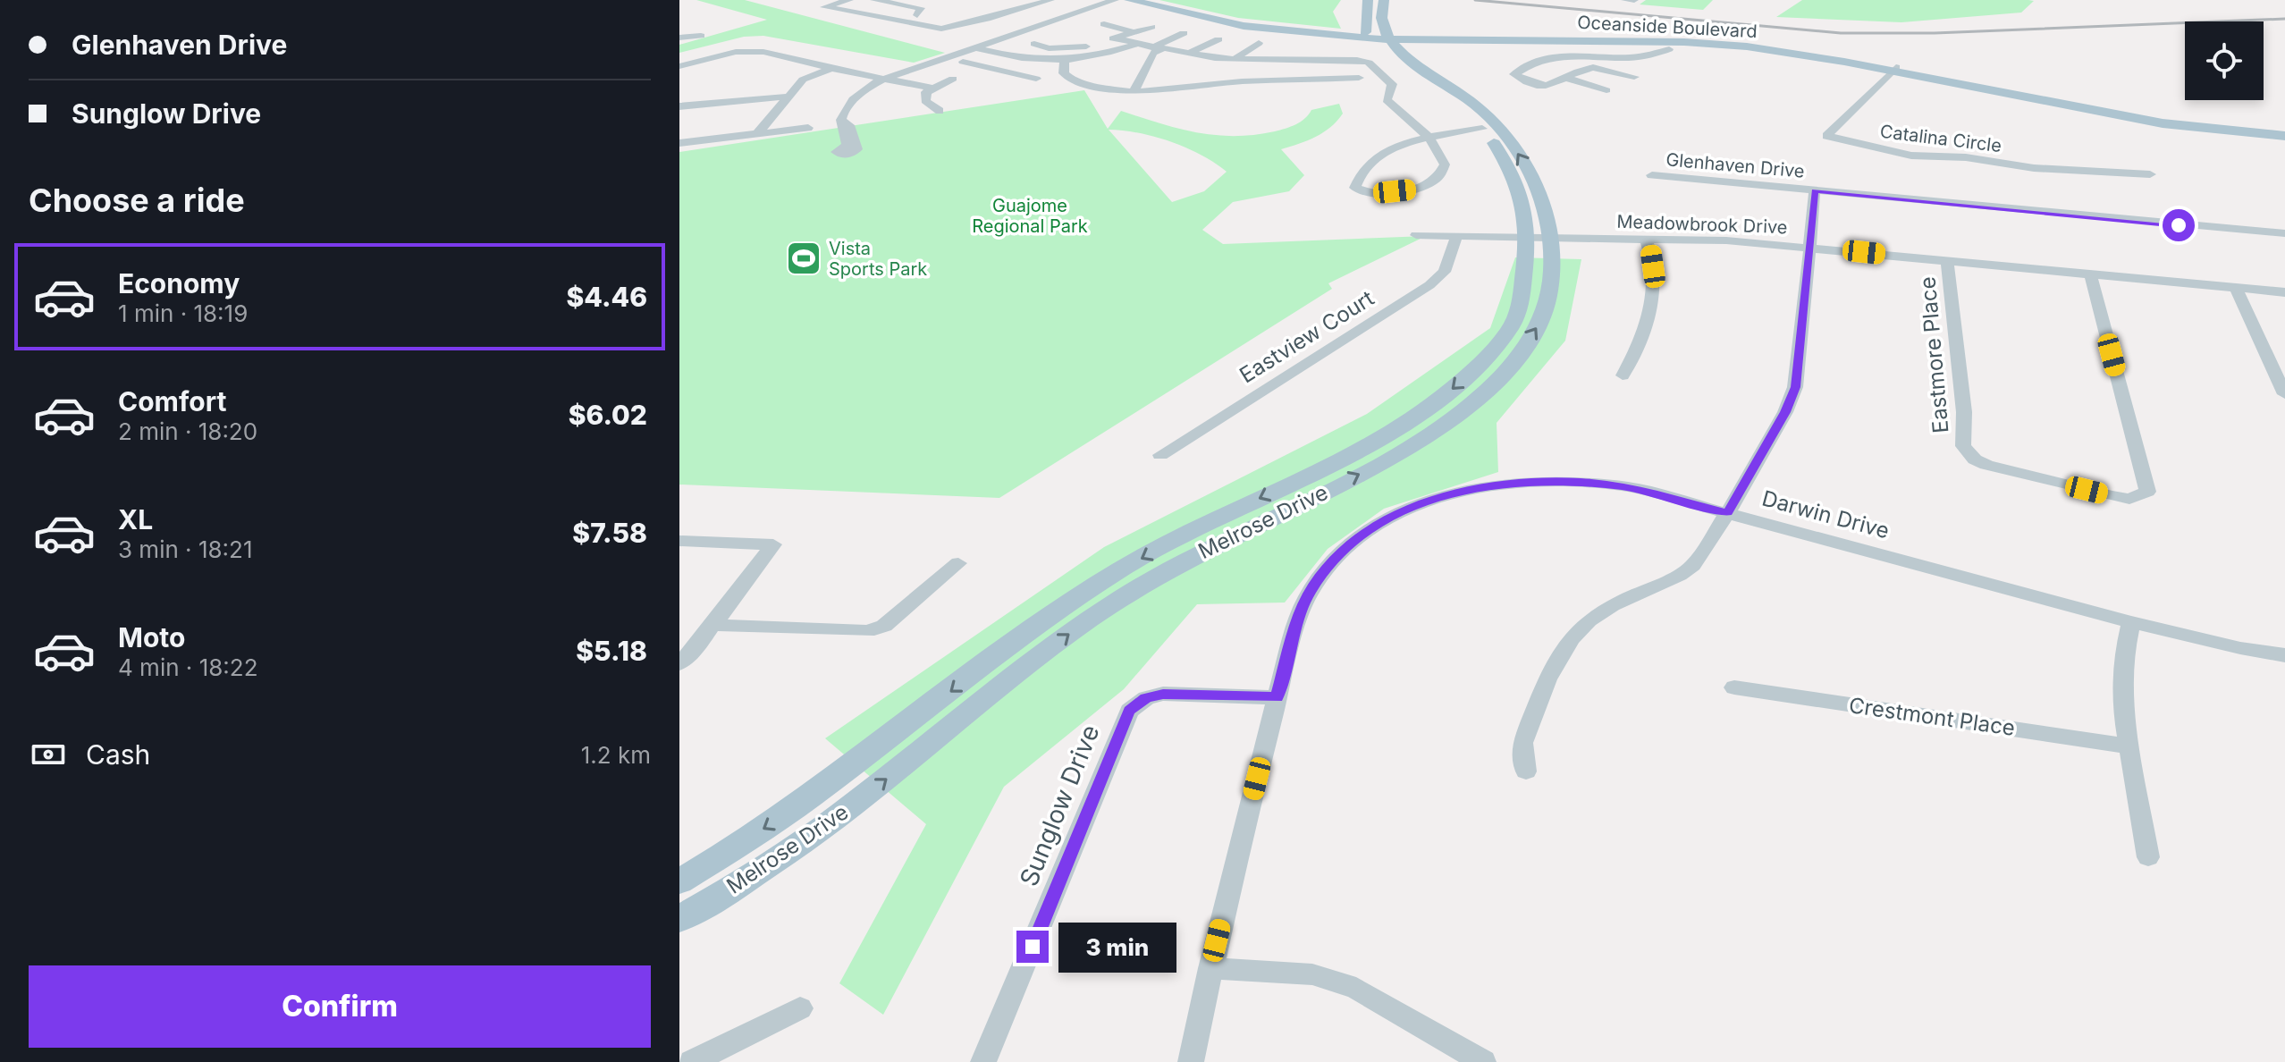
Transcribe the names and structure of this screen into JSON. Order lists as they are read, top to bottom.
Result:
{
  "streets": {
    "main road": ["Oceanside Boulevard", "Melrose Drive"],
    "street": [
      "Catalina Circle",
      "Glenhaven Drive",
      "Meadowbrook Drive",
      "Eastview Court",
      "Eastmore Place",
      "Darwin Drive",
      "Crestmont Place",
      "Sunglow Drive"
    ]
  },
  "crossings": [
    ["Oceanside Boulevard", "Catalina Circle"],
    ["Oceanside Boulevard", "Melrose Drive"],
    ["Meadowbrook Drive", "Eastview Court"],
    ["Meadowbrook Drive", "Eastmore Place"],
    ["Meadowbrook Drive", "Melrose Drive"],
    ["Darwin Drive", "Sunglow Drive"]
  ],
  "parks": ["Guajome Regional Park"],
  "places": {
    "sports": ["Vista Sports Park"]
  },
  "page": {
    "banner": ["Glenhaven Drive", "Sunglow Drive"],
    "heading": "Choose a ride",
    "list": [
      {
        "name": "Economy",
        "note": "1 min · 18:19",
        "value": "$4.46"
      },
      {
        "name": "Comfort",
        "note": "2 min · 18:20",
        "value": "$6.02"
      },
      {
        "name": "XL",
        "note": "3 min · 18:21",
        "value": "$7.58"
      },
      {
        "name": "Moto",
        "note": "4 min · 18:22",
        "value": "$5.18"
      }
    ],
    "pay": ["Cash", "1.2 km"],
    "bubble": "3 min",
    "buttons": "Confirm"
  }
}
